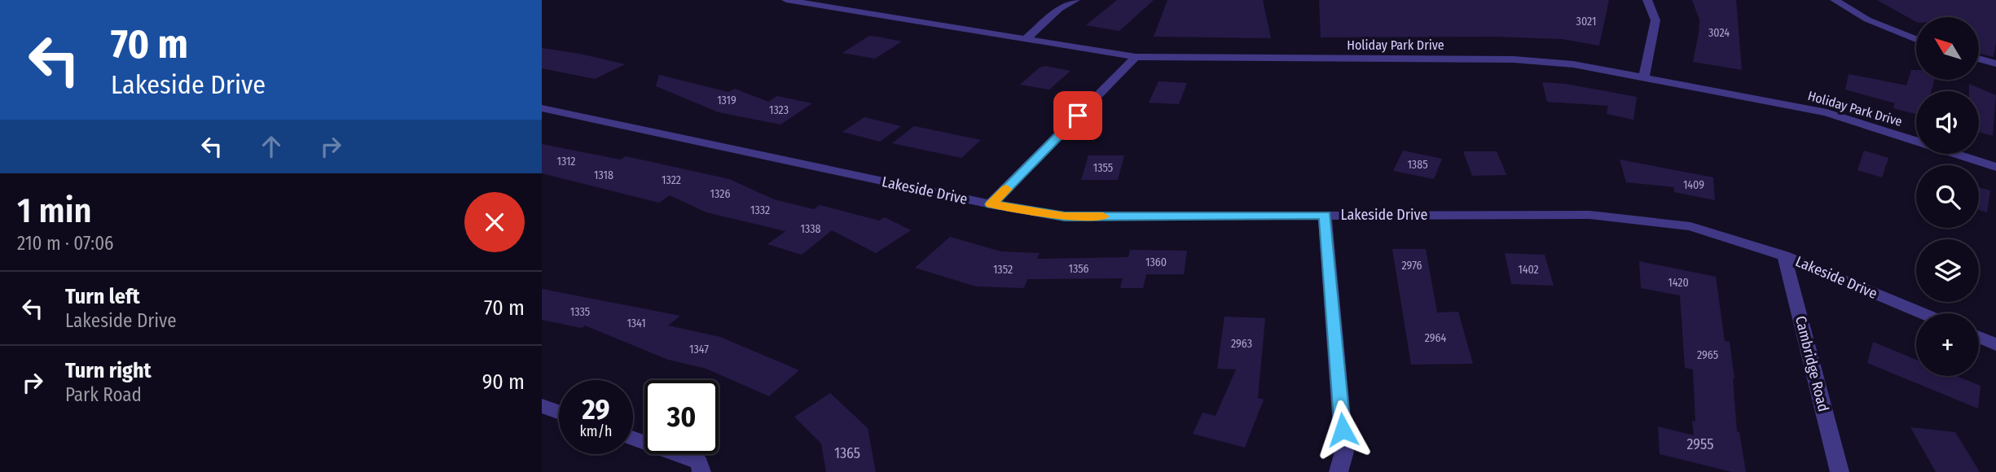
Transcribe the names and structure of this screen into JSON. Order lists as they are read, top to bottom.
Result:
{
  "streets": {
    "street": ["Holiday Park Drive", "Lakeside Drive", "Cambridge Road"]
  },
  "crossings": [
    ["Lakeside Drive", "Cambridge Road"]
  ],
  "house_numbers": [
    "3021",
    "3024",
    "1319",
    "1323",
    "1312",
    "1385",
    "1355",
    "1318",
    "1322",
    "1409",
    "1326",
    "1332",
    "1338",
    "1360",
    "2976",
    "1356",
    "1352",
    "1402",
    "1420",
    "1335",
    "1341",
    "2964",
    "2963",
    "1347",
    "2965",
    "2955",
    "1365"
  ],
  "north": "top left",
  "page": {
    "turn": ["70 m", "Lakeside Drive"],
    "map_buttons": "+",
    "heading": ["1 min", "210 m · 07:06"],
    "list": [
      {
        "name": "Turn left",
        "note": "Lakeside Drive",
        "value": "70 m"
      },
      {
        "name": "Turn right",
        "note": "Park Road",
        "value": "90 m"
      }
    ],
    "speed": "29 km/h",
    "limit": "30"
  }
}
